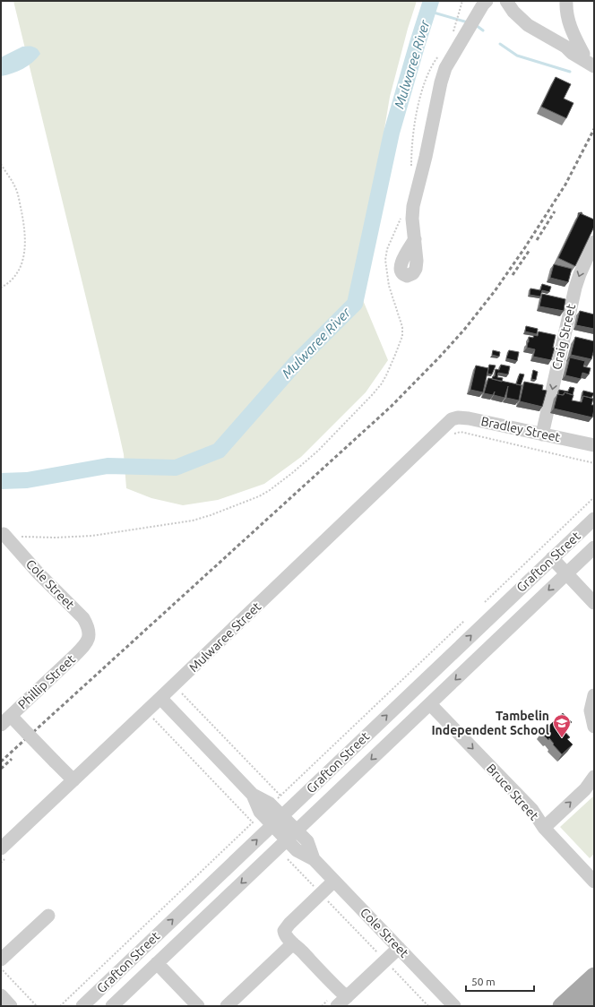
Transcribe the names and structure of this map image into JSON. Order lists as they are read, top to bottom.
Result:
{
  "streets": {
    "street": [
      "Craig Street",
      "Bradley Street",
      "Grafton Street",
      "Cole Street",
      "Mulwaree Street",
      "Phillip Street",
      "Bruce Street"
    ]
  },
  "crossings": [
    ["Craig Street", "Bradley Street"],
    ["Bradley Street", "Mulwaree Street"],
    ["Grafton Street", "Cole Street"],
    ["Grafton Street", "Bruce Street"],
    ["Cole Street", "Mulwaree Street"],
    ["Cole Street", "Phillip Street"]
  ],
  "one_way": ["Craig Street", "Bruce Street"],
  "water": ["Mulwaree River"],
  "places": {
    "school or university": ["Tambelin Independent School"]
  },
  "scale_bar": "50 m"
}
